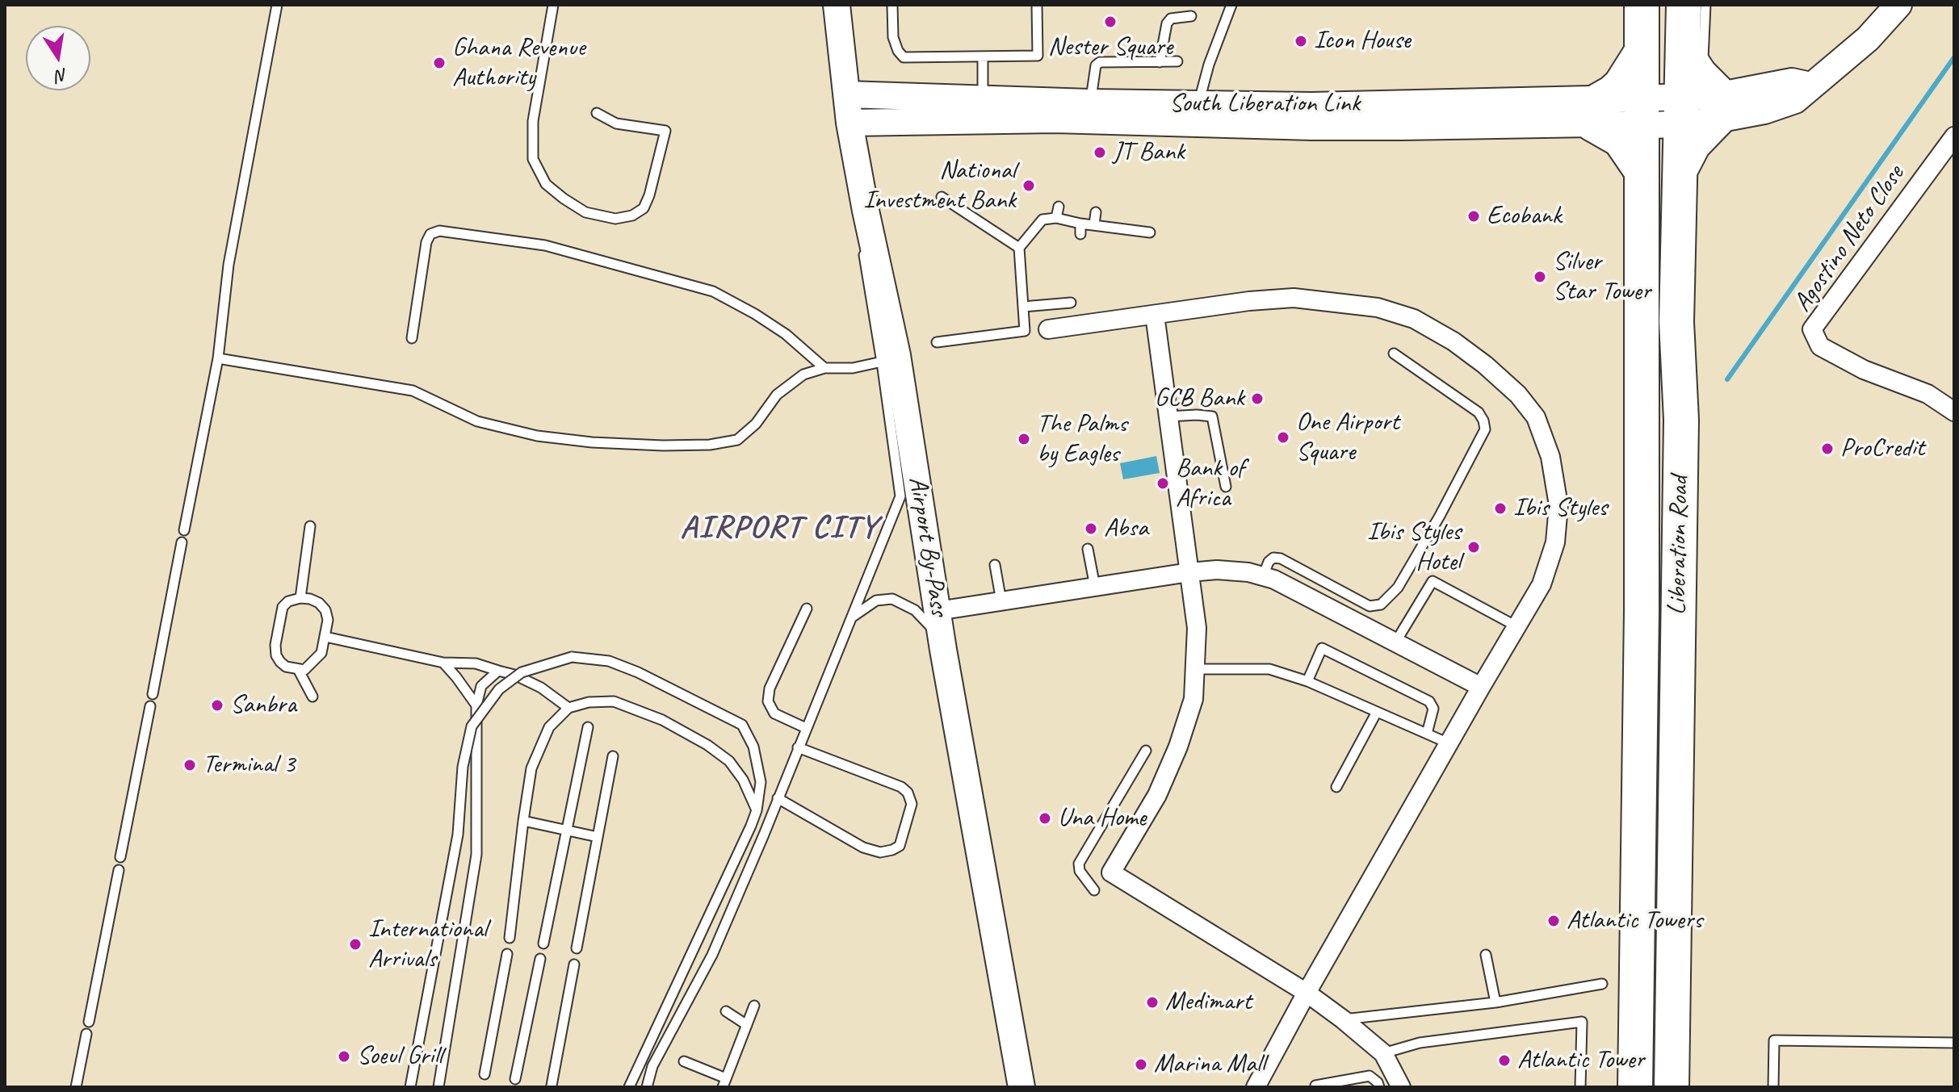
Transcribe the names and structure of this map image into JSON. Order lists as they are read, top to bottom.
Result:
{
  "streets": {
    "highway": ["Liberation Road"],
    "street": ["South Liberation Link", "Agostino Neto Close", "Airport By-Pass"]
  },
  "crossings": [
    ["South Liberation Link", "Liberation Road"],
    ["South Liberation Link", "Airport By-Pass"]
  ],
  "districts": ["AIRPORT CITY"],
  "places": [
    "Nester Square",
    "Icon House",
    "Ghana Revenue Authority",
    "JT Bank",
    "National Investment Bank",
    "Ecobank",
    "Silver Star Tower",
    "GCB Bank",
    "One Airport Square",
    "The Palms by Eagles",
    "ProCredit",
    "Bank of Africa",
    "Ibis Styles",
    "Absa",
    "Ibis Styles Hotel",
    "Sanbra",
    "Terminal 3",
    "Una Home",
    "Atlantic Towers",
    "International Arrivals",
    "Medimart",
    "Soeul Grill",
    "Atlantic Tower",
    "Marina Mall"
  ],
  "north": "bottom"
}
